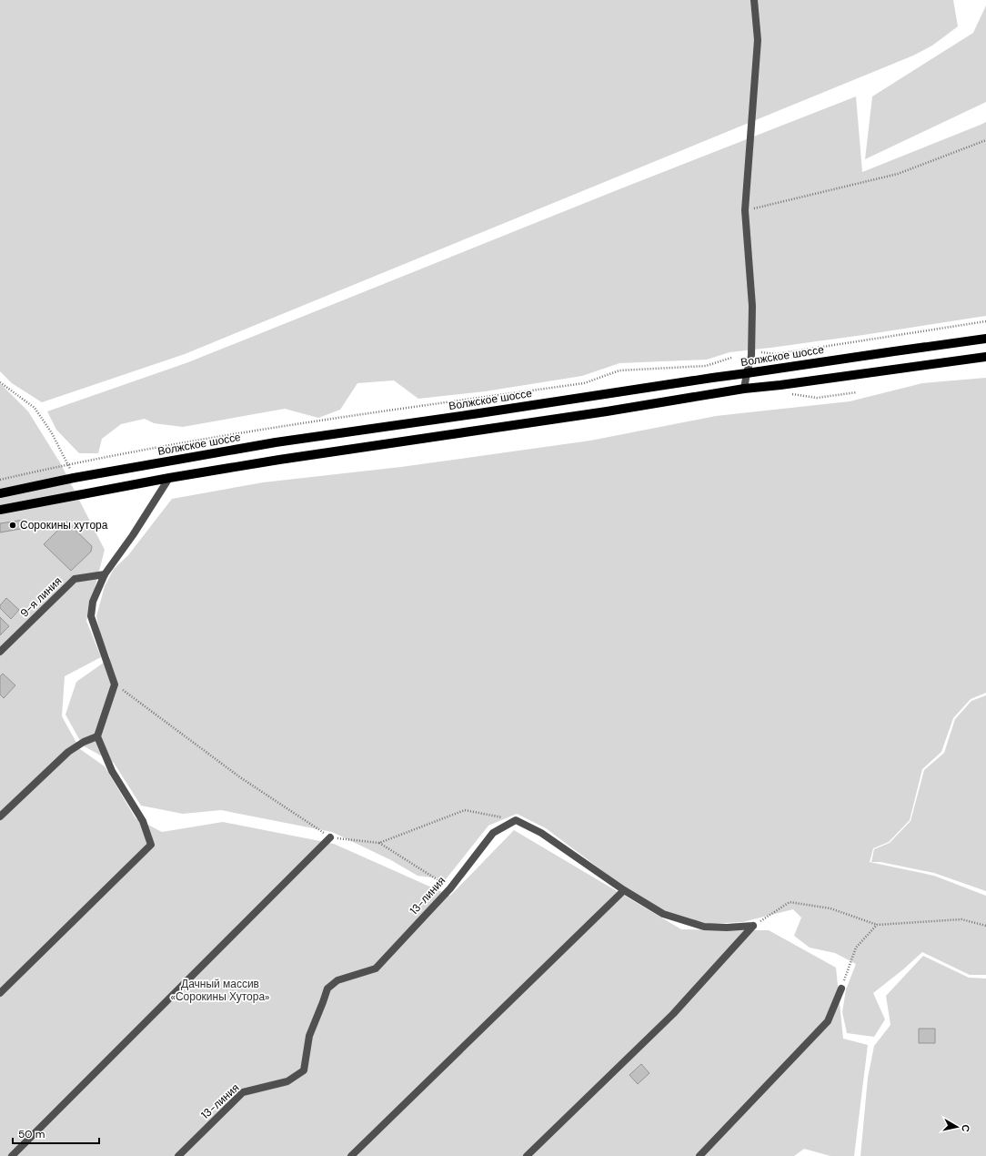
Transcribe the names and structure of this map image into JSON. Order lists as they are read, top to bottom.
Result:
{
  "streets": {
    "main road": ["Волжское шоссе"],
    "street": ["9-я линия", "13-линия"]
  },
  "parks": ["Дачный массив «Сорокины Хутора»"],
  "places": ["Сорокины хутора"],
  "scale_bar": "50 m",
  "north": "right"
}
